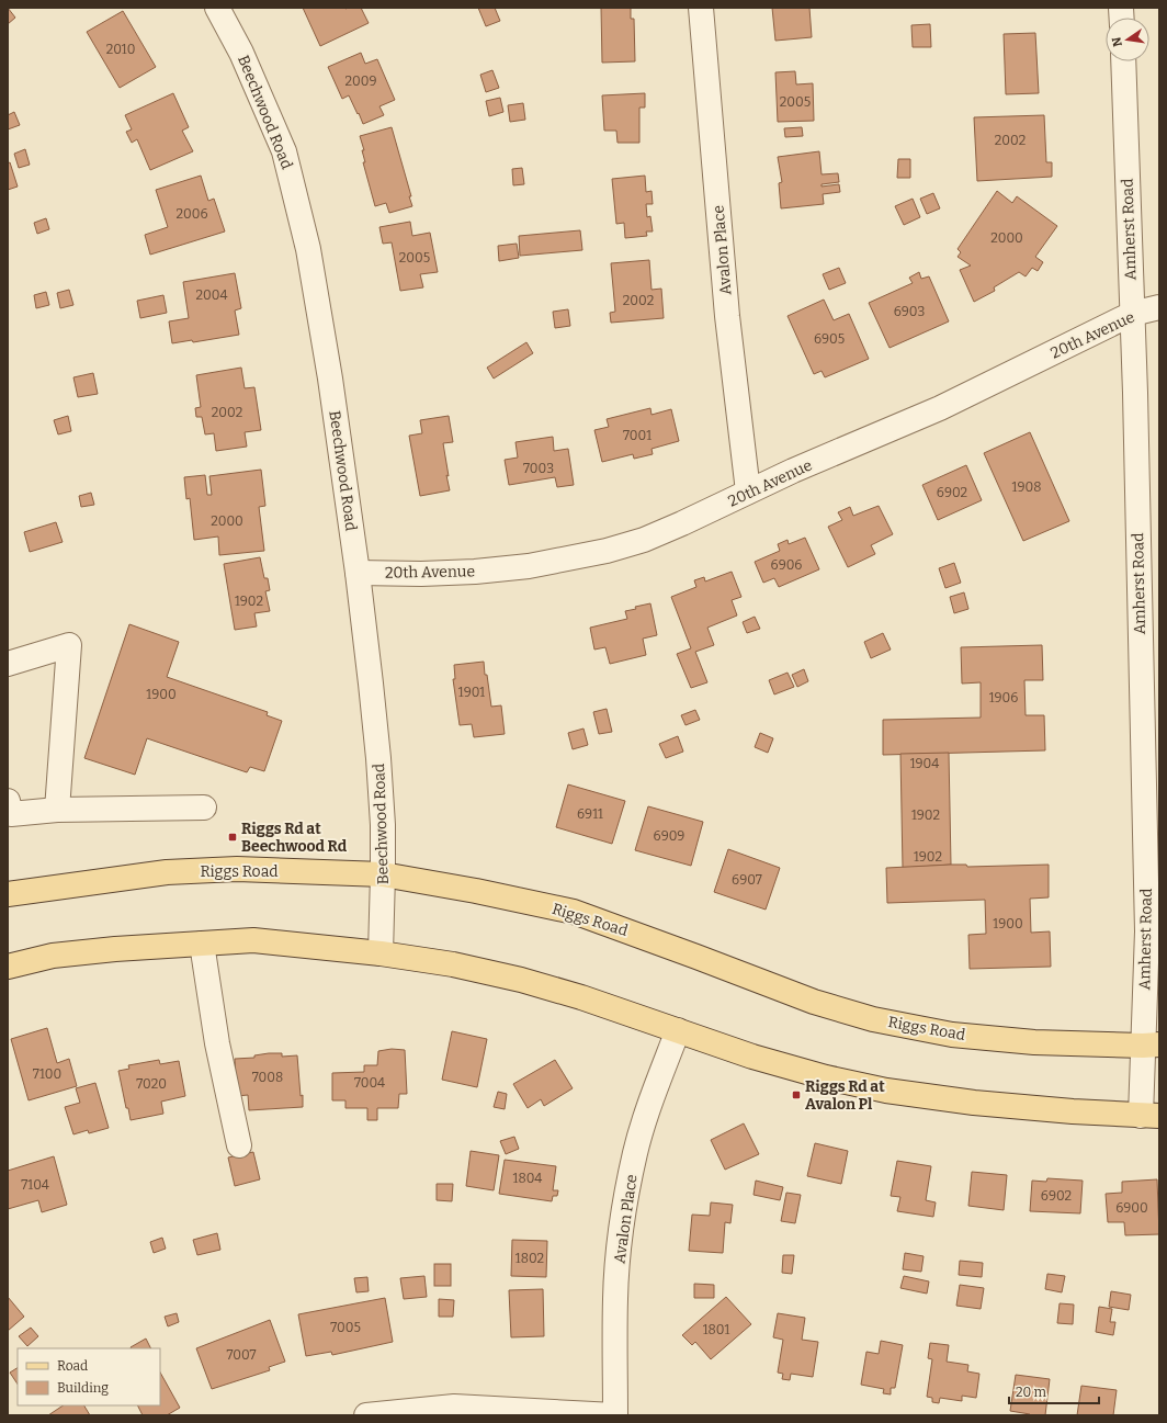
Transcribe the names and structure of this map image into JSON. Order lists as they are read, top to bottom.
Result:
{
  "streets": {
    "main road": ["Riggs Road"],
    "street": [
      "Beechwood Road",
      "Amherst Road",
      "Avalon Place",
      "20th Avenue"
    ]
  },
  "crossings": [
    ["Beechwood Road", "20th Avenue"],
    ["Beechwood Road", "Riggs Road"],
    ["Amherst Road", "20th Avenue"],
    ["Amherst Road", "Riggs Road"],
    ["Avalon Place", "20th Avenue"]
  ],
  "places": {
    "transit": ["Riggs Rd at Beechwood Rd", "Riggs Rd at Avalon Pl"]
  },
  "house_numbers": [
    "2010",
    "2009",
    "2005",
    "2002",
    "2006",
    "2000",
    "2005",
    "2004",
    "2002",
    "6903",
    "6905",
    "2002",
    "7001",
    "7003",
    "1908",
    "6902",
    "2000",
    "6906",
    "1902",
    "1901",
    "1900",
    "1906",
    "1904",
    "6911",
    "1902",
    "6909",
    "1902",
    "6907",
    "1900",
    "7100",
    "7008",
    "7004",
    "7020",
    "1804",
    "7104",
    "6902",
    "6900",
    "1802",
    "7005",
    "1801",
    "7007"
  ],
  "legend": ["Road", "Building"],
  "scale_bar": "20 m",
  "north": "left"
}
